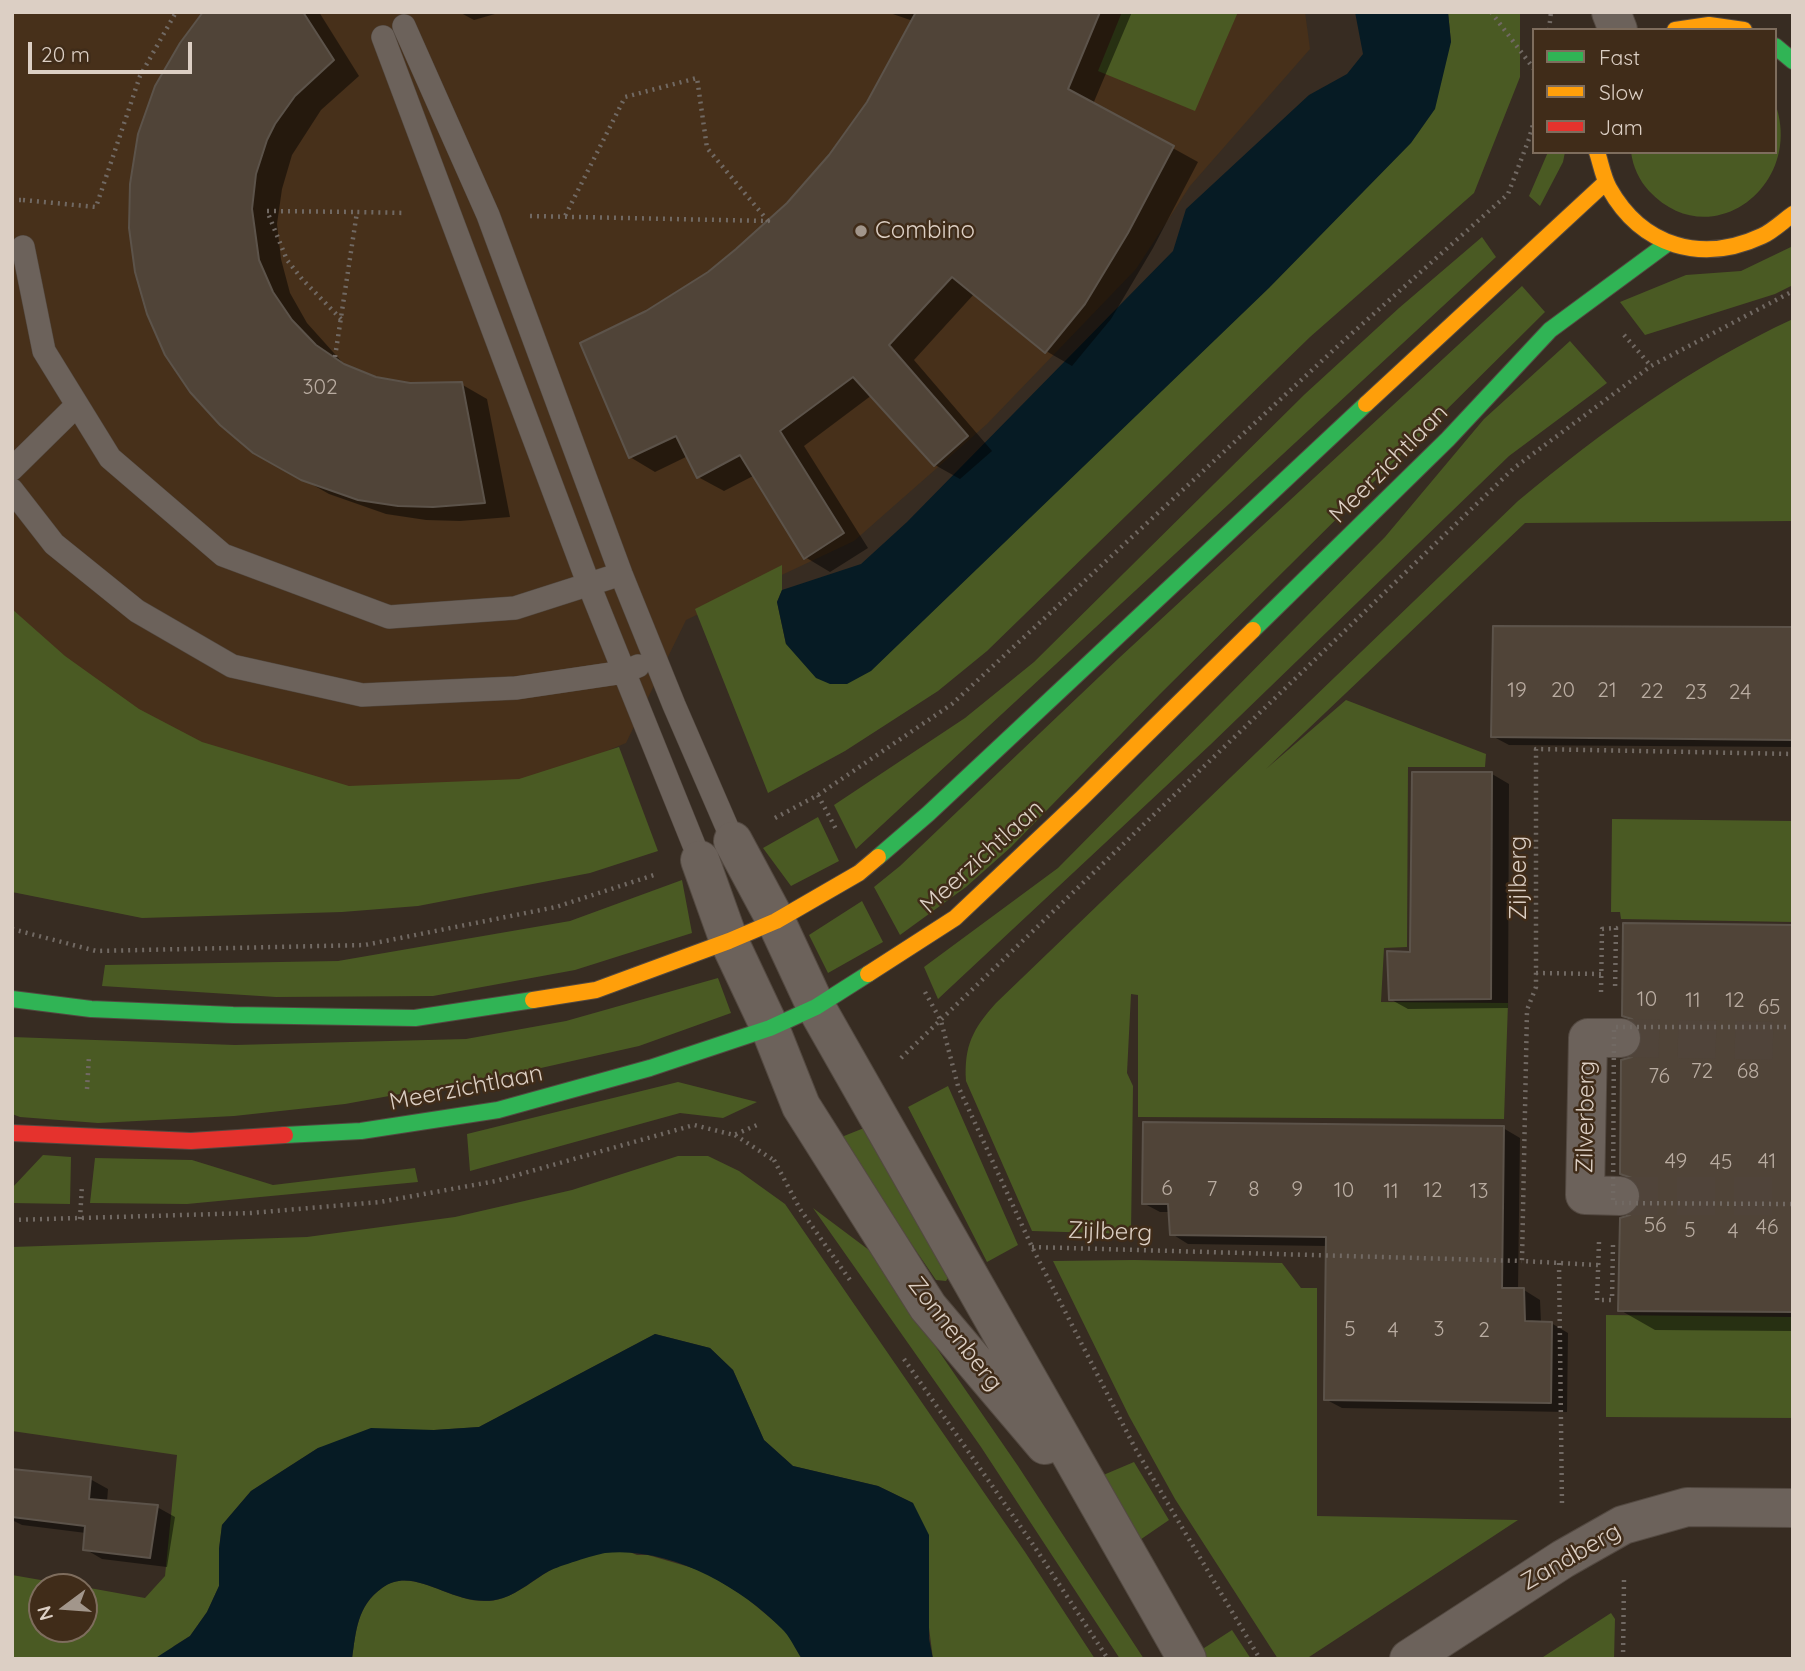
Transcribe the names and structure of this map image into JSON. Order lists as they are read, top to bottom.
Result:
{
  "streets": {
    "street": [
      "Meerzichtlaan",
      "Zilverberg",
      "Zonnenberg",
      "Zandberg"
    ],
    "path": ["Zijlberg"]
  },
  "crossings": [
    ["Meerzichtlaan", "Zonnenberg"]
  ],
  "places": ["Combino"],
  "house_numbers": [
    "302",
    "19",
    "20",
    "21",
    "22",
    "23",
    "24",
    "10",
    "11",
    "12",
    "65",
    "72",
    "68",
    "76",
    "49",
    "41",
    "45",
    "6",
    "7",
    "8",
    "9",
    "10",
    "12",
    "11",
    "13",
    "56",
    "46",
    "5",
    "4",
    "5",
    "3",
    "4",
    "2"
  ],
  "legend": ["Fast", "Slow", "Jam"],
  "scale_bar": "20 m",
  "north": "left"
}
